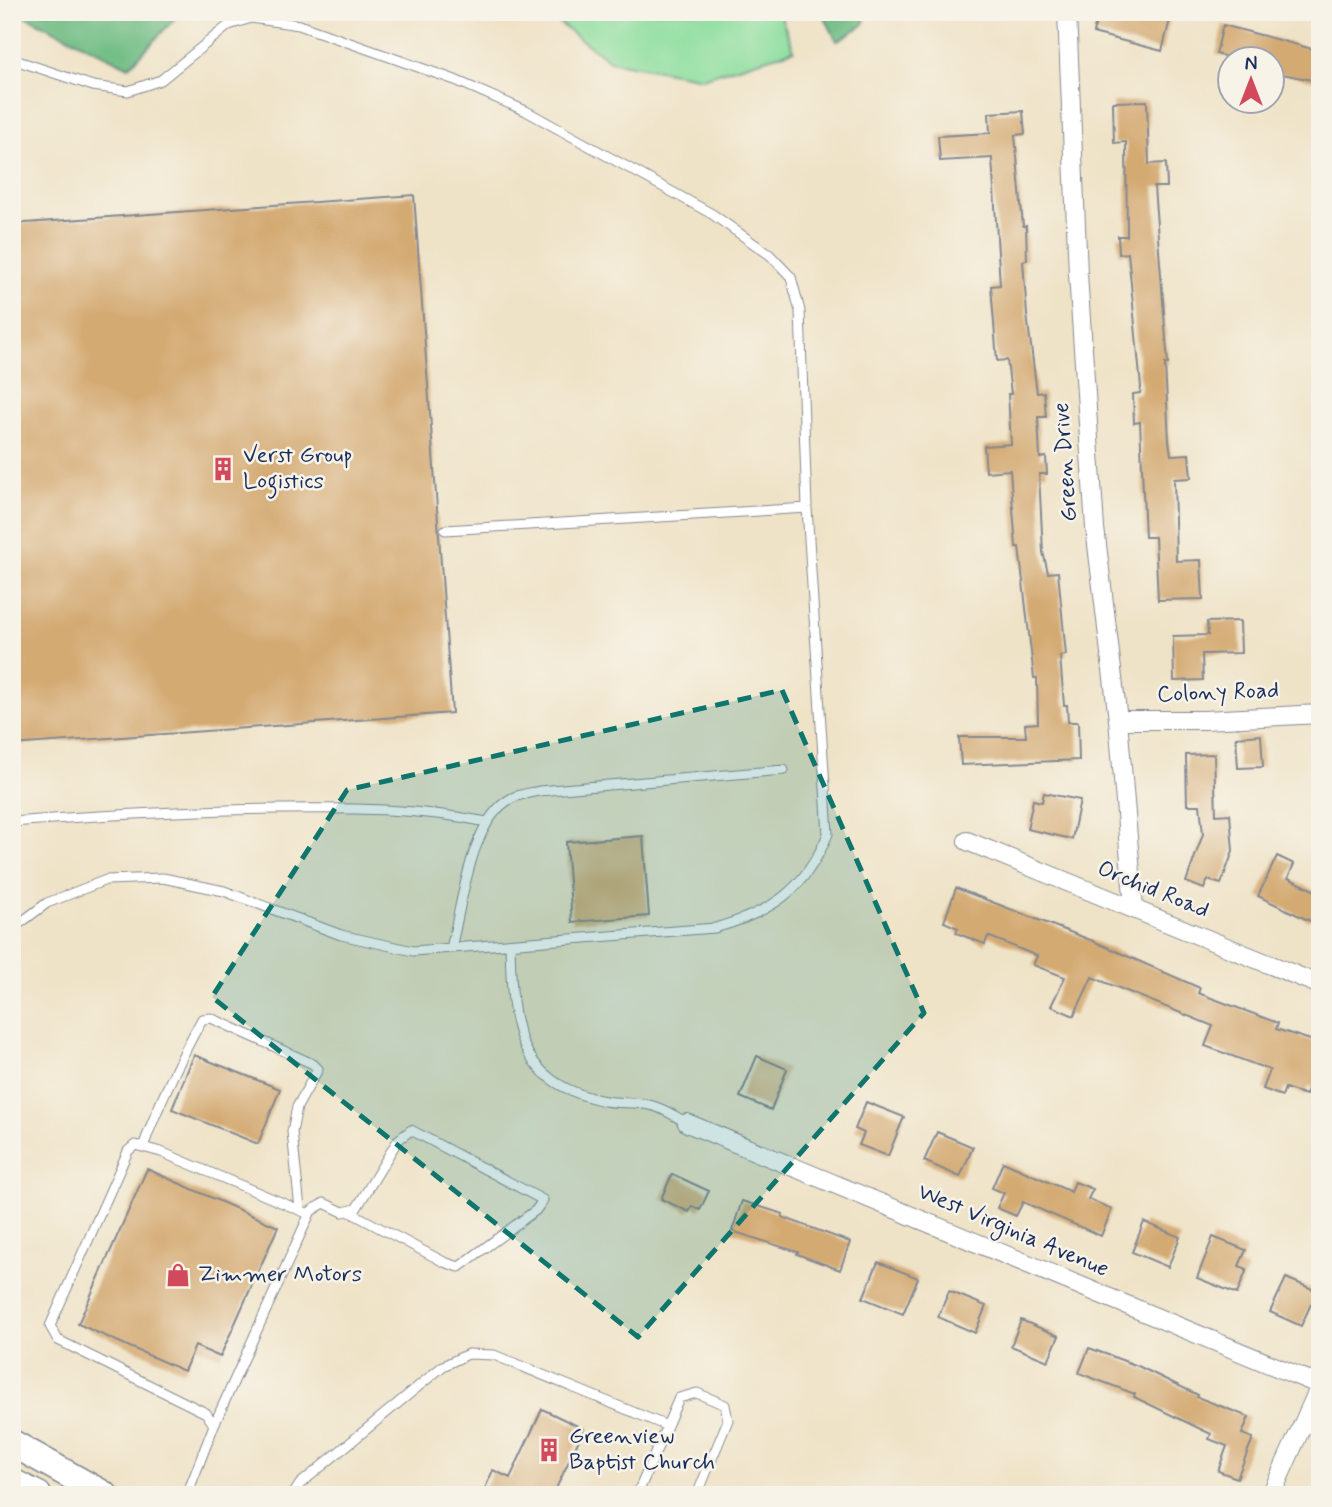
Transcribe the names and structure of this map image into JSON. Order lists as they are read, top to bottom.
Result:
{
  "streets": {
    "street": [
      "Green Drive",
      "Colony Road",
      "Orchid Road",
      "West Virginia Avenue"
    ]
  },
  "crossings": [
    ["Green Drive", "Colony Road"],
    ["Green Drive", "Orchid Road"]
  ],
  "places": {
    "building": ["Verst Group Logistics", "Greenview Baptist Church"],
    "shop": ["Zimmer Motors"]
  },
  "north": "top"
}
